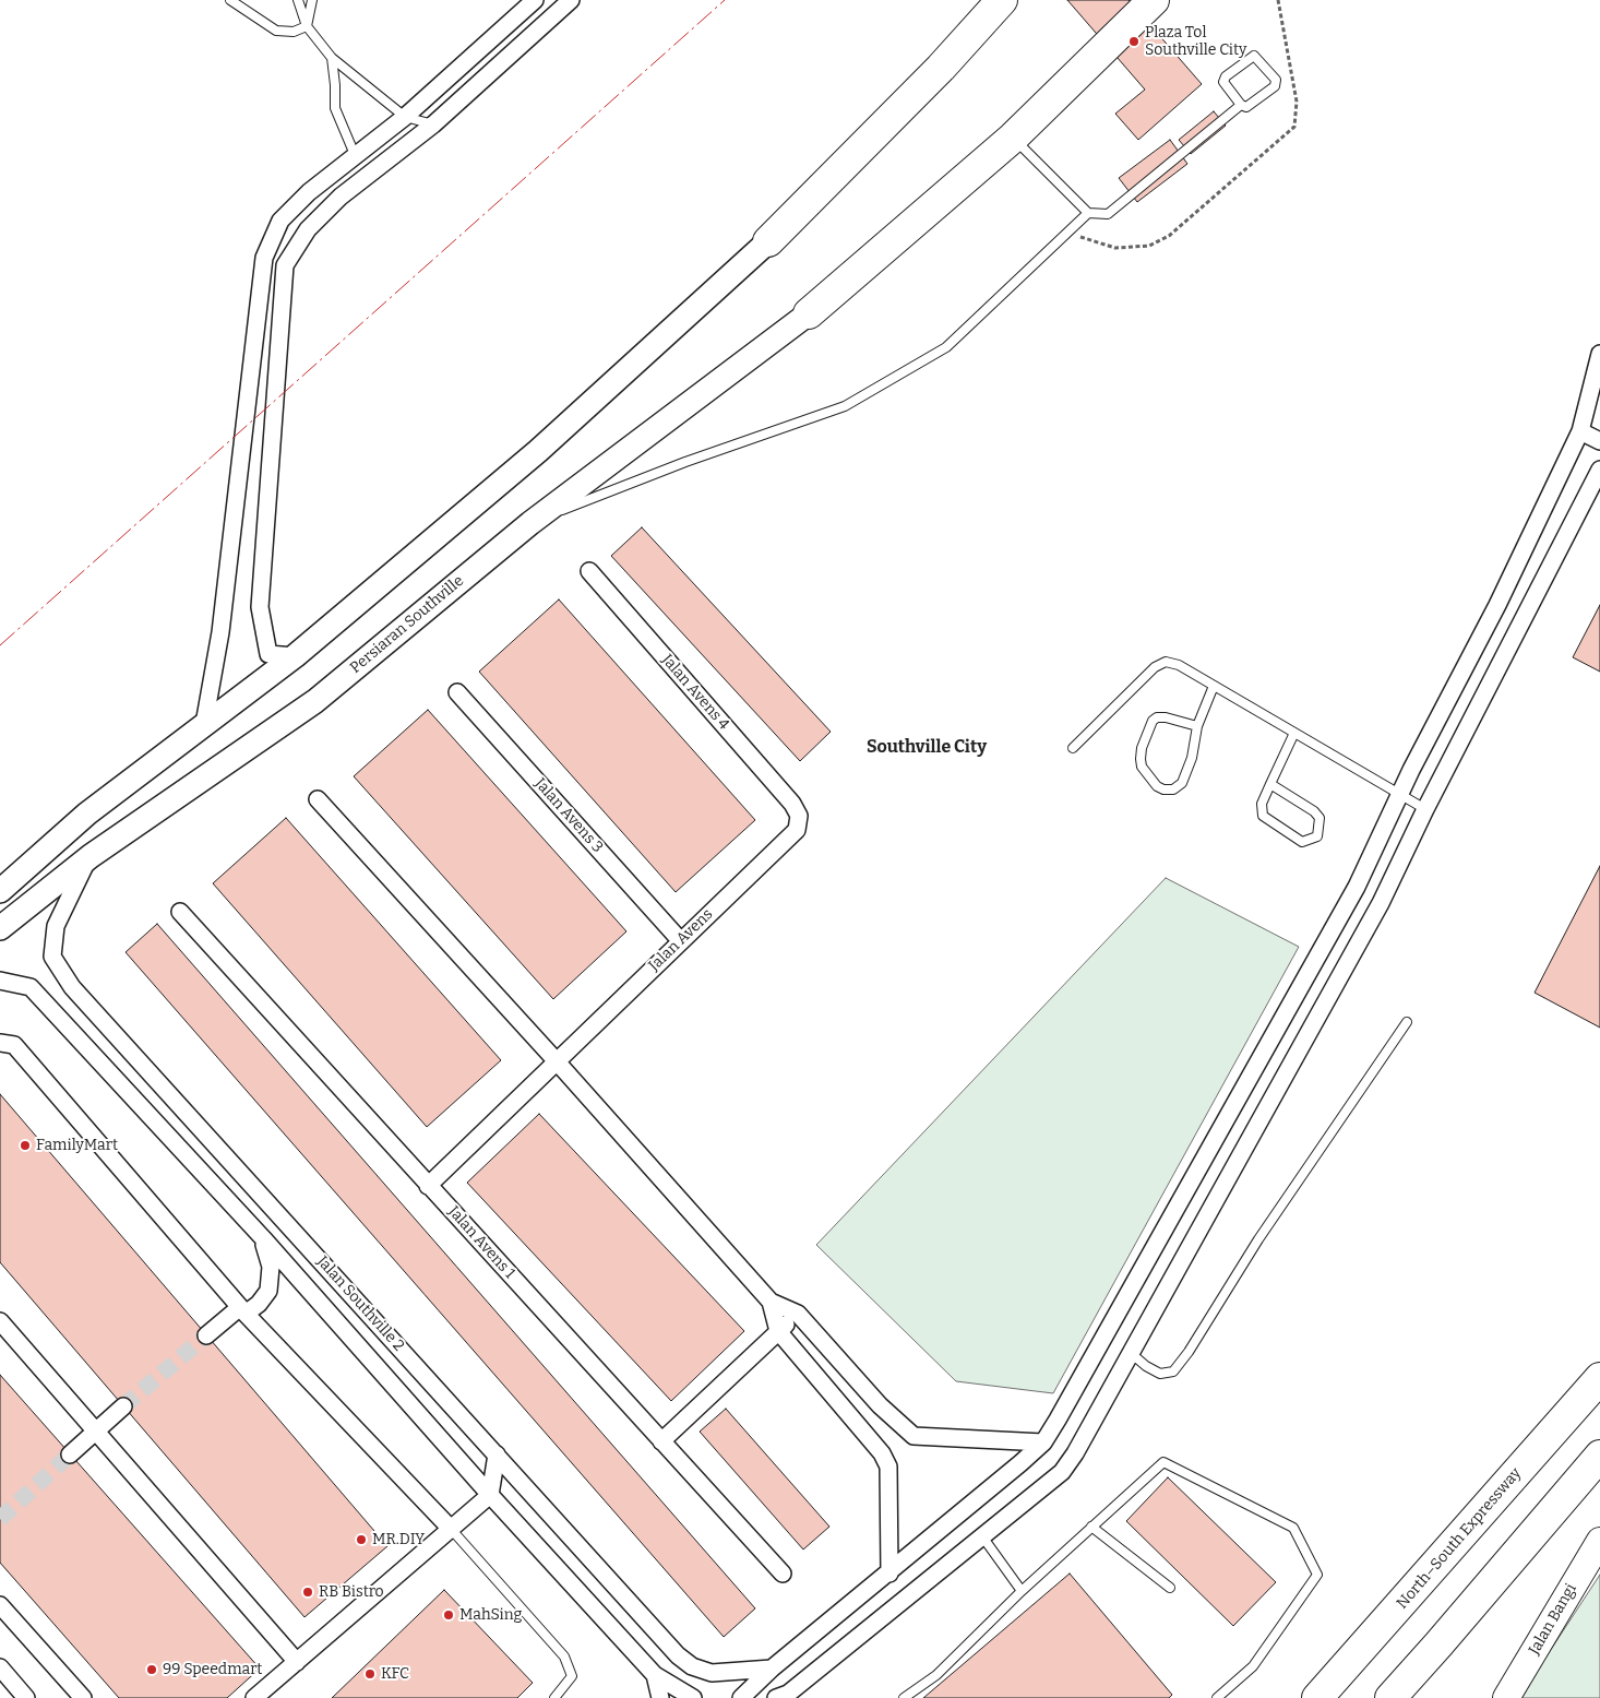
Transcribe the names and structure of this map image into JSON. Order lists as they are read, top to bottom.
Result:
{
  "streets": {
    "highway": ["North–South Expressway"],
    "main road": ["Persiaran Southville", "Jalan Bangi"],
    "street": [
      "Jalan Avens 4",
      "Jalan Avens 3",
      "Jalan Avens",
      "Jalan Avens 1",
      "Jalan Southville 2"
    ]
  },
  "crossings": [
    ["Persiaran Southville", "Jalan Southville 2"],
    ["Jalan Avens 4", "Jalan Avens"],
    ["Jalan Avens 3", "Jalan Avens"],
    ["Jalan Avens", "Jalan Avens 1"]
  ],
  "districts": ["Southville City"],
  "places": [
    "Plaza Tol Southville City",
    "FamilyMart",
    "MR.DIY",
    "RB Bistro",
    "MahSing",
    "99 Speedmart",
    "KFC"
  ]
}
